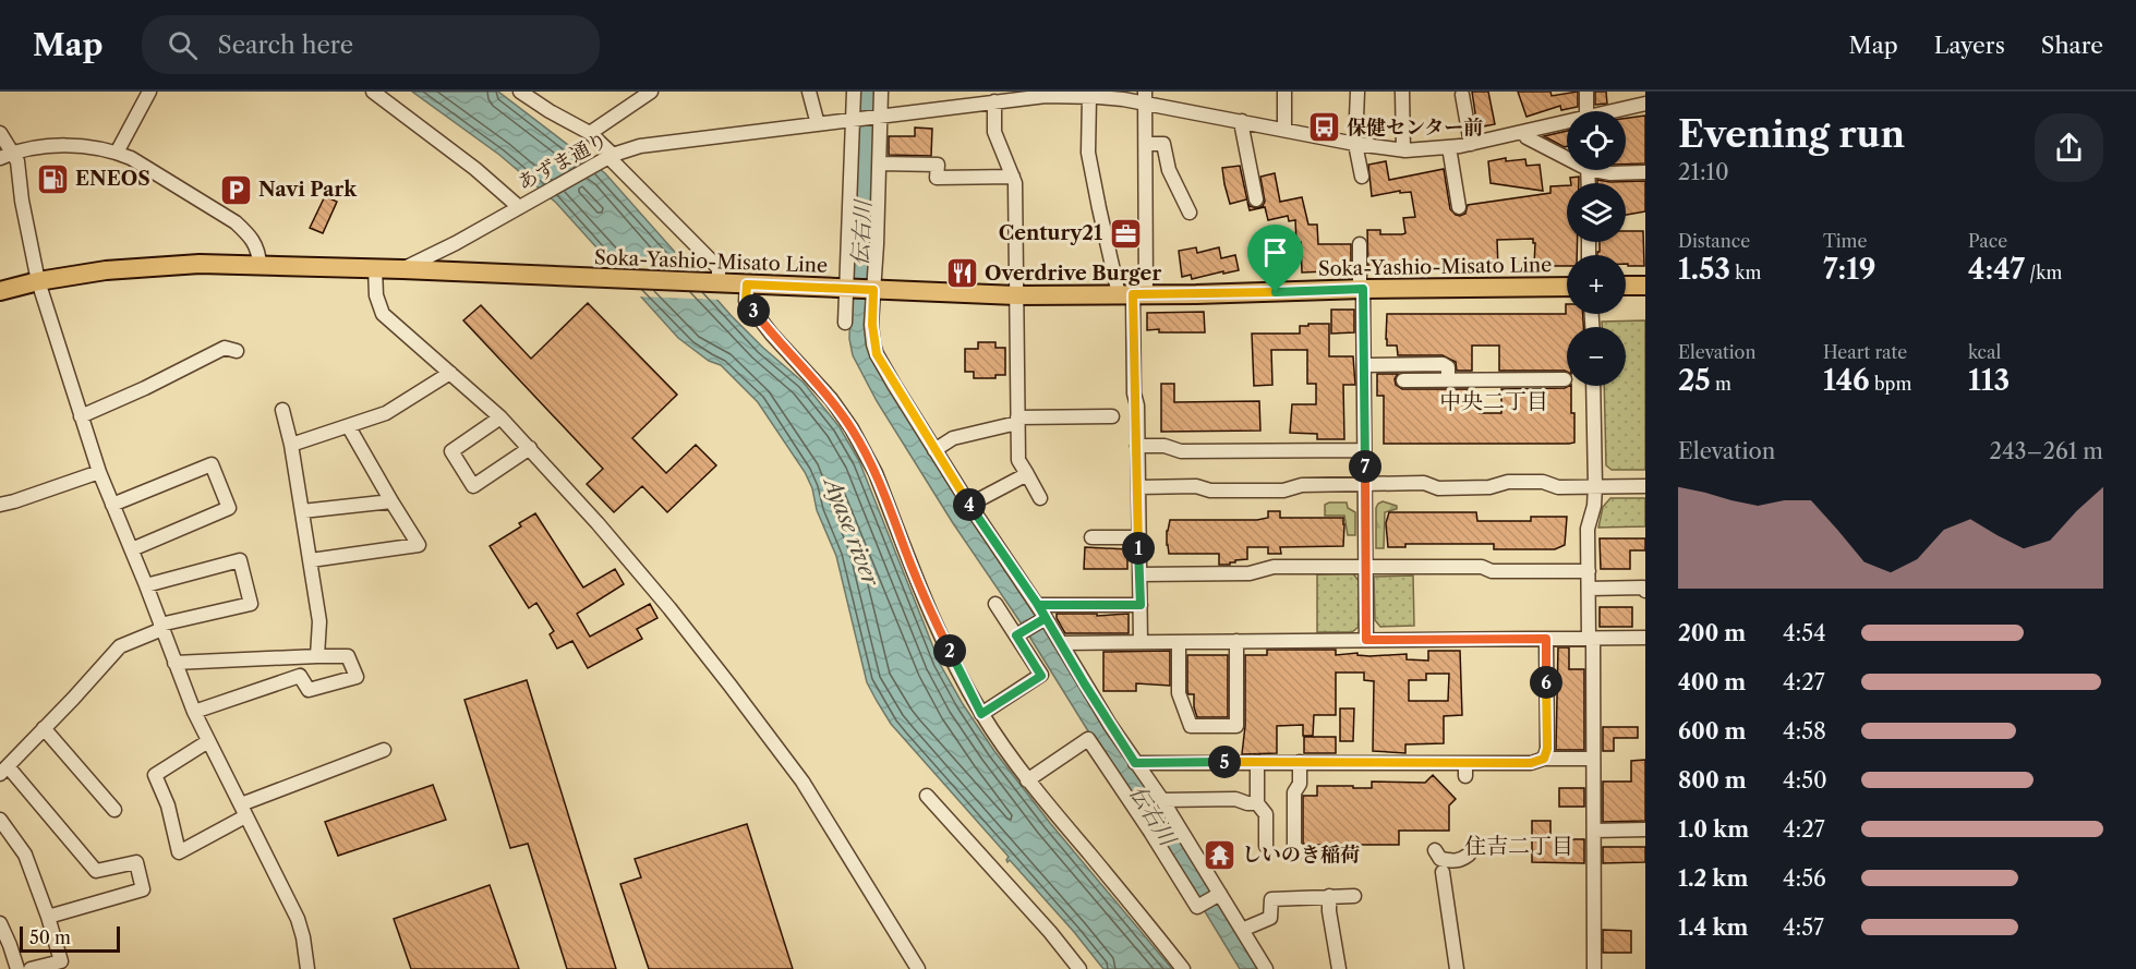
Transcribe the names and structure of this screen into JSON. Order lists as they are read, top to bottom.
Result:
{
  "streets": {
    "main road": ["Soka-Yashio-Misato Line"],
    "street": ["あずま通り"]
  },
  "crossings": [
    ["あずま通り", "Soka-Yashio-Misato Line"]
  ],
  "districts": ["中央二丁目", "住吉二丁目"],
  "water": ["伝右川", "Ayase river"],
  "places": {
    "bus stop": ["保健センター前"],
    "fuel station": ["ENEOS"],
    "parking": ["Navi Park"],
    "office": ["Century21"],
    "restaurant": ["Overdrive Burger"],
    "temple": ["しいのき稲荷"]
  },
  "scale_bar": "50 m",
  "page": {
    "header": "Map",
    "search": "Search here",
    "nav": ["Map", "Layers", "Share"],
    "heading": ["Evening run", "21:10"],
    "map_buttons": ["+", "−"],
    "stats": [
      ["Distance", "1.53 km"],
      ["Time", "7:19"],
      ["Pace", "4:47 /km"],
      ["Elevation", "25 m"],
      ["Heart rate", "146 bpm"],
      ["kcal", "113"]
    ],
    "pins": [
      "3",
      "7",
      "4",
      "1",
      "2",
      "6",
      "5"
    ],
    "chart": ["Elevation", "243–261 m"],
    "list": [
      {
        "name": "200 m",
        "note": "4:54"
      },
      {
        "name": "400 m",
        "note": "4:27"
      },
      {
        "name": "600 m",
        "note": "4:58"
      },
      {
        "name": "800 m",
        "note": "4:50"
      },
      {
        "name": "1.0 km",
        "note": "4:27"
      },
      {
        "name": "1.2 km",
        "note": "4:56"
      },
      {
        "name": "1.4 km",
        "note": "4:57"
      }
    ],
    "scale": "50 m"
  }
}
